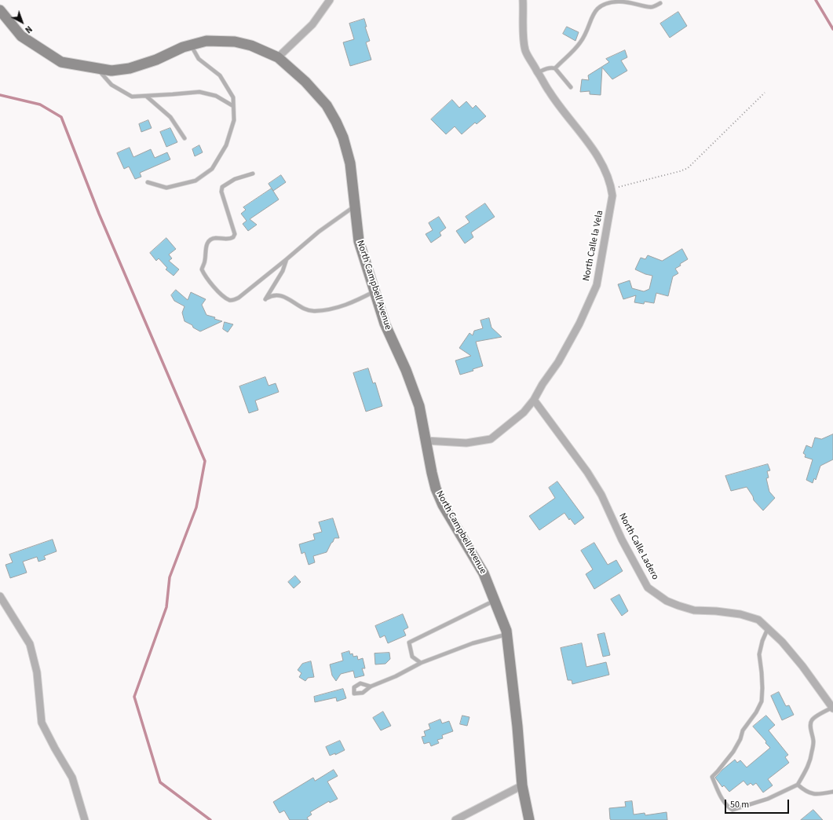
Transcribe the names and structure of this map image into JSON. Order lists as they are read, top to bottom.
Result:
{
  "streets": {
    "main road": ["North Campbell Avenue"],
    "street": ["North Calle la Vela", "North Calle Ladero"]
  },
  "crossings": [
    ["North Calle la Vela", "North Campbell Avenue"],
    ["North Calle la Vela", "North Calle Ladero"]
  ],
  "scale_bar": "50 m",
  "north": "bottom right"
}
